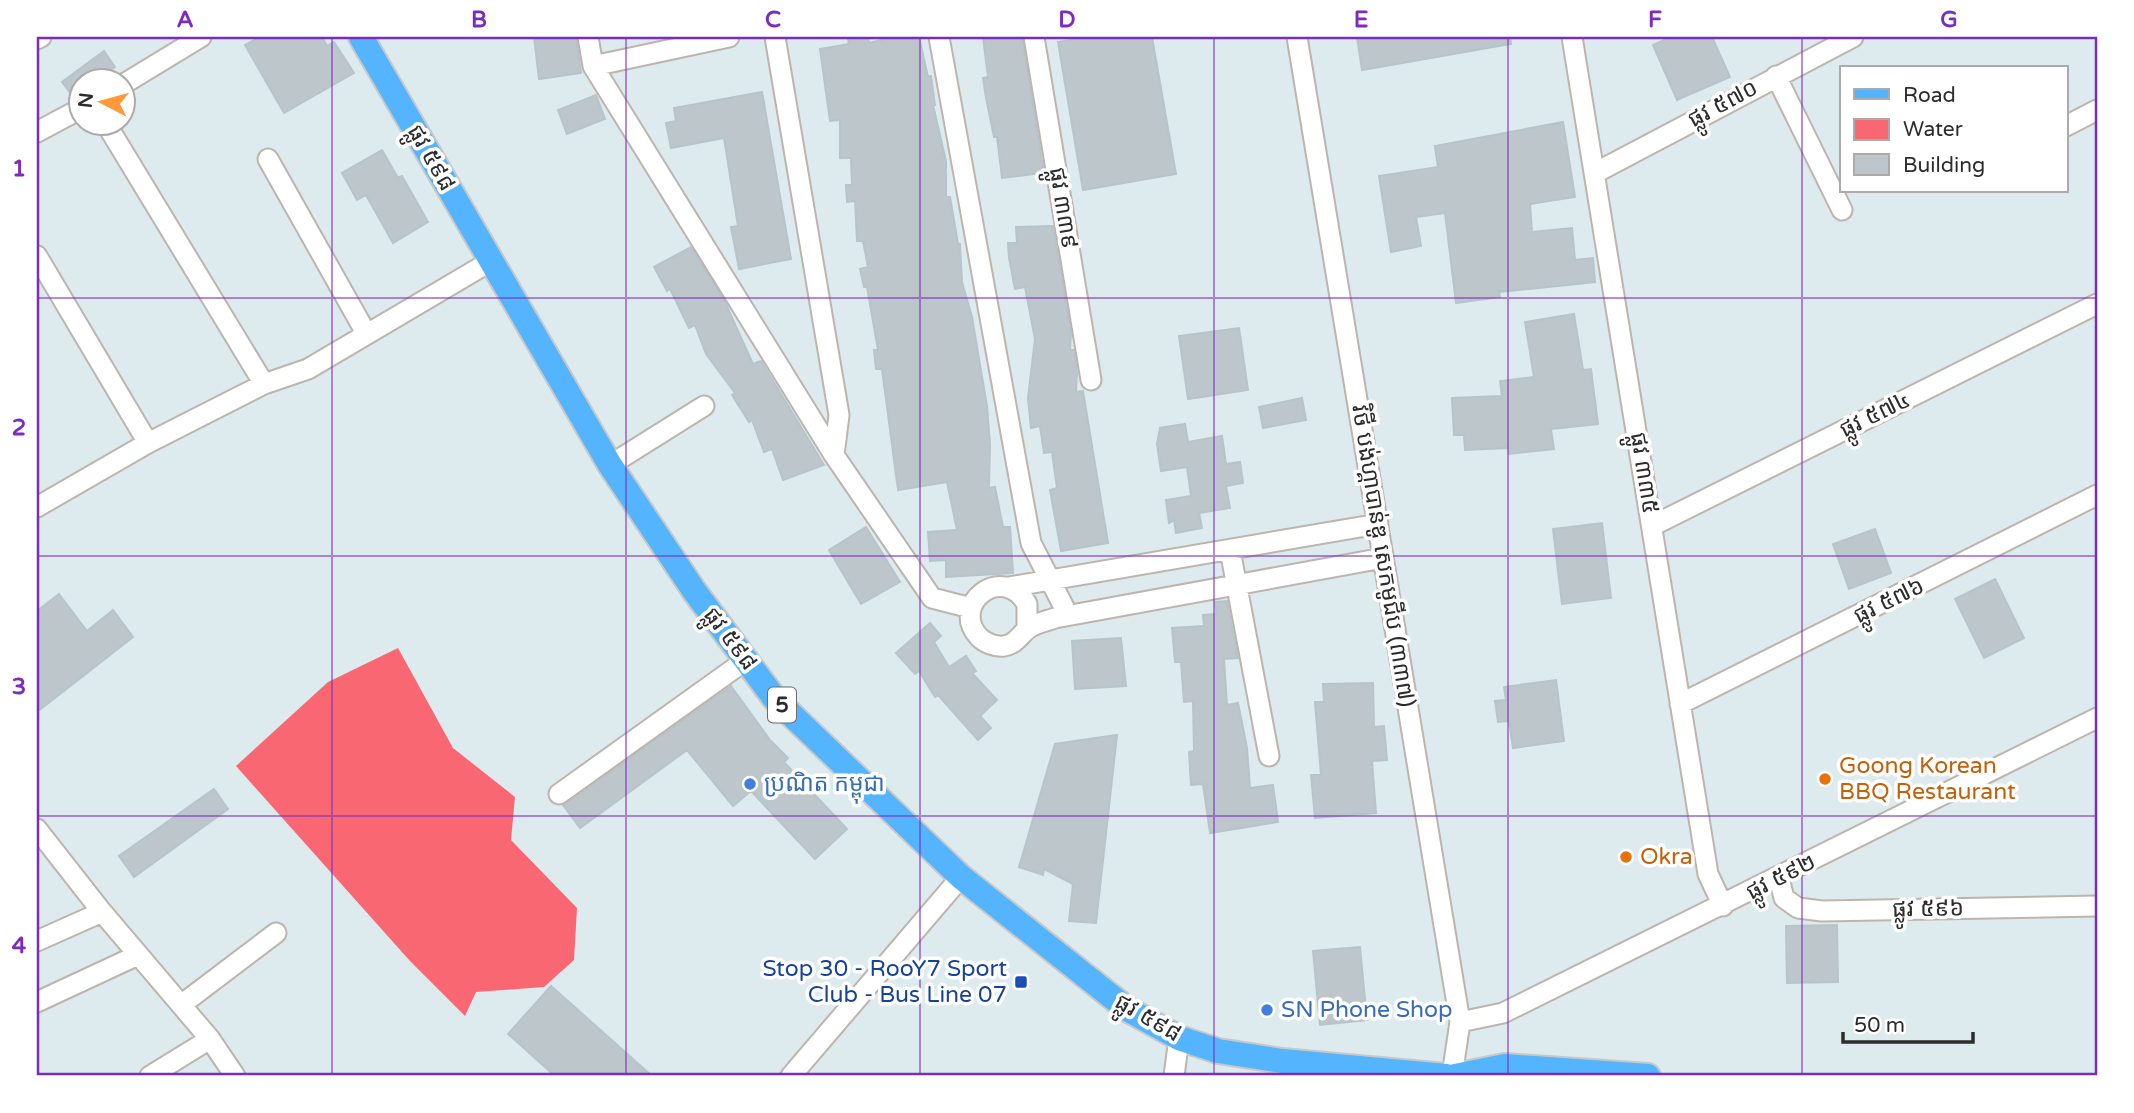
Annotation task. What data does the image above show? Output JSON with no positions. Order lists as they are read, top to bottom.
{
  "streets": {
    "main road": ["ផ្លូវ ៥៩៨", "5"],
    "street": [
      "ផ្លូវ ៥៧០",
      "ផ្លូវ ៣៣៩",
      "ផ្លូវ ៥៧៤",
      "ផ្លូវ ៣៣៥",
      "វិថី បង់ហ្គាបាន់ឌូ សេកមូជីប (៣៣៧)",
      "ផ្លូវ ៥៧៦",
      "ផ្លូវ ៥៩២",
      "ផ្លូវ ៥៩៦"
    ]
  },
  "crossings": [
    ["ផ្លូវ ៥៧០", "ផ្លូវ ៣៣៥"],
    ["ផ្លូវ ៥៧៤", "ផ្លូវ ៣៣៥"],
    ["ផ្លូវ ៣៣៥", "ផ្លូវ ៥៧៦"],
    ["ផ្លូវ ៣៣៥", "ផ្លូវ ៥៩២"],
    ["វិថី បង់ហ្គាបាន់ឌូ សេកមូជីប (៣៣៧)", "ផ្លូវ ៥៩២"],
    ["ផ្លូវ ៥៩២", "ផ្លូវ ៥៩៦"]
  ],
  "places": {
    "other": [
      "Goong Korean BBQ Restaurant",
      "ប្រណិត កម្ពុជា",
      "Okra",
      "SN Phone Shop"
    ],
    "transit": ["Stop 30 - RooY7 Sport Club - Bus Line 07"]
  },
  "legend": ["Road", "Water", "Building"],
  "scale_bar": "50 m",
  "north": "left",
  "grid": {
    "columns": [
      "A",
      "B",
      "C",
      "D",
      "E",
      "F",
      "G"
    ],
    "rows": [
      "1",
      "2",
      "3",
      "4"
    ]
  }
}
